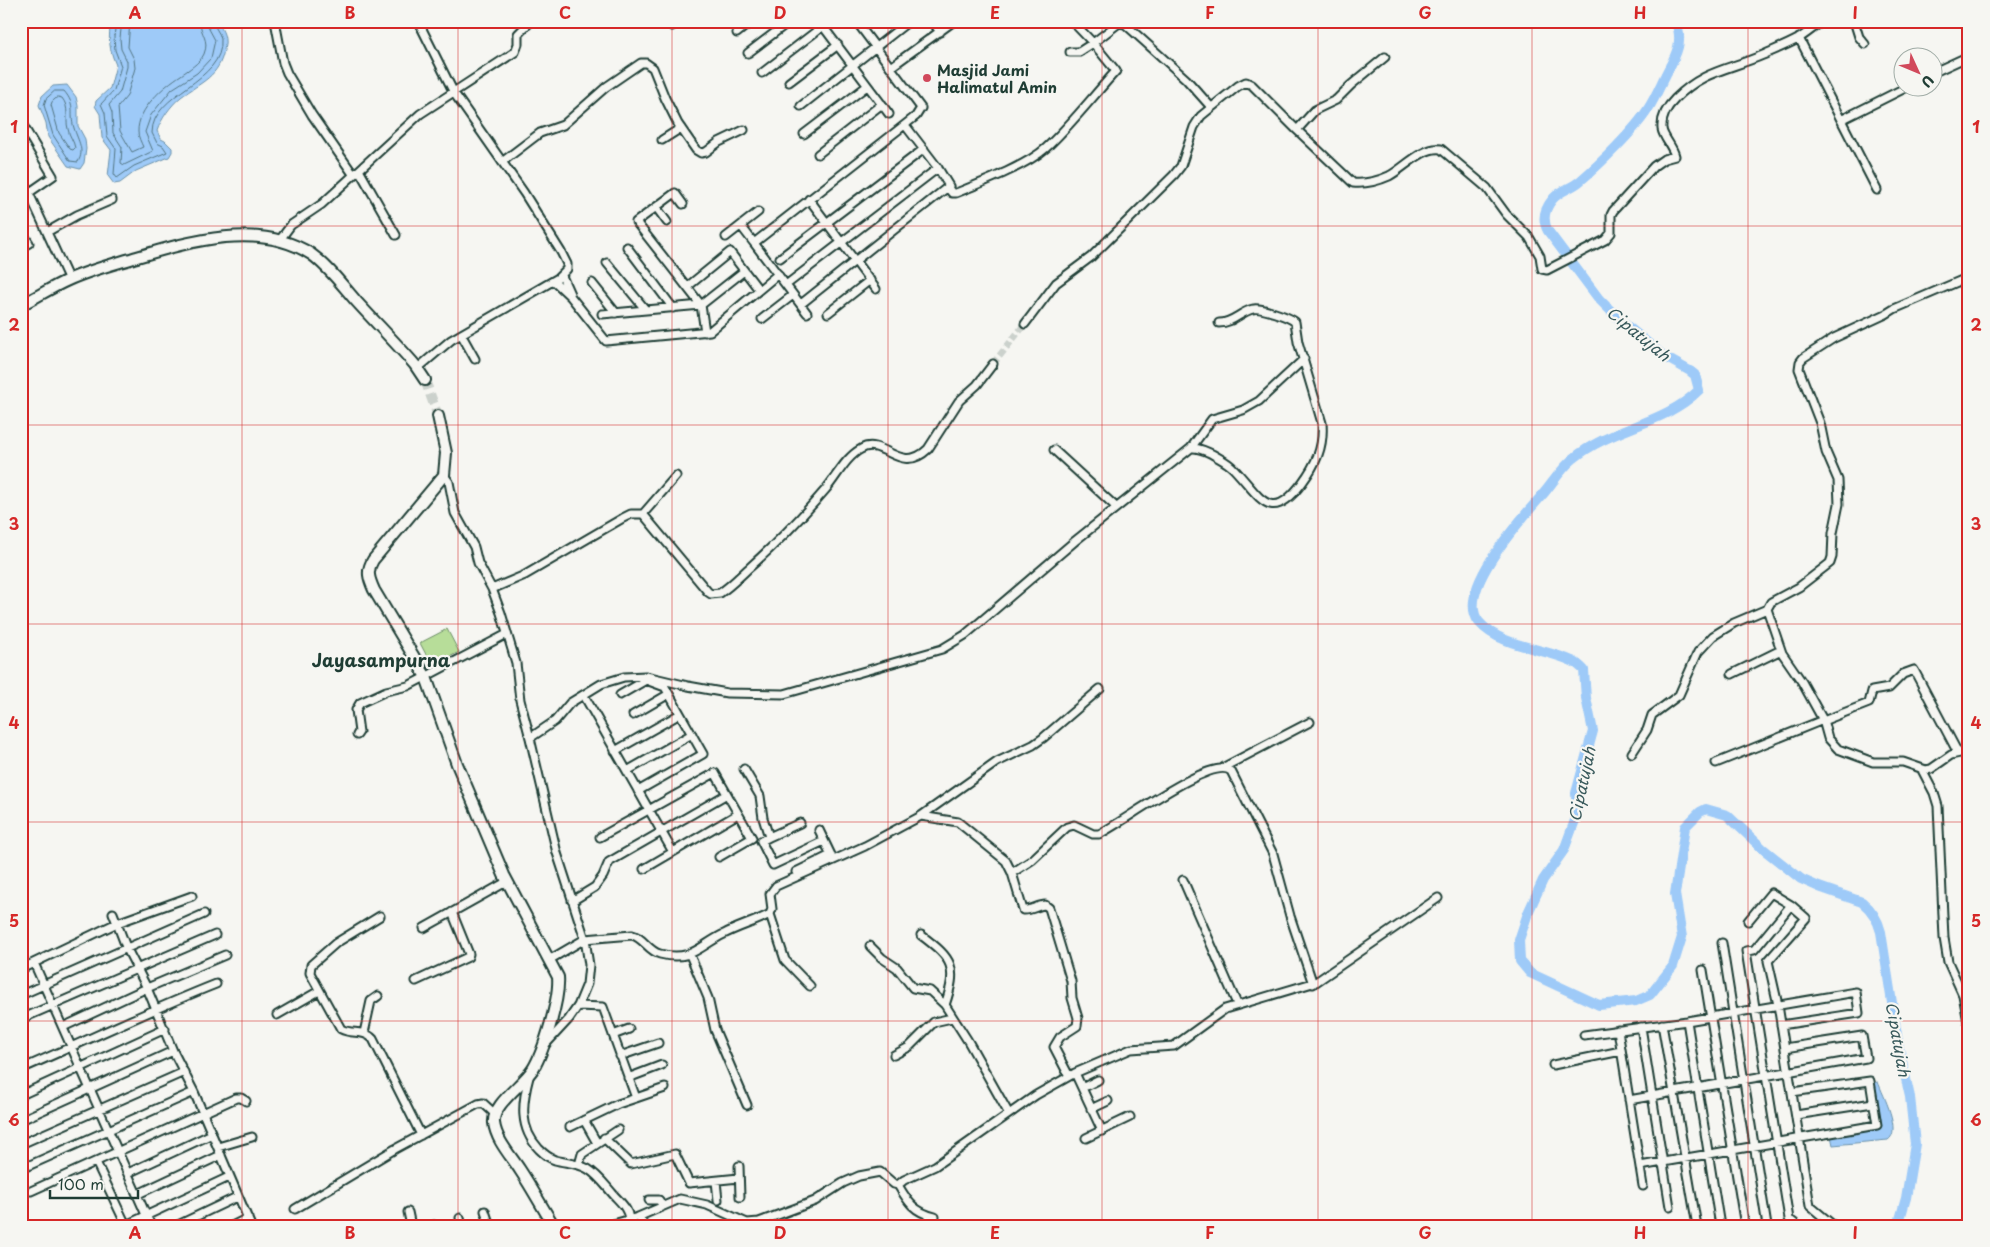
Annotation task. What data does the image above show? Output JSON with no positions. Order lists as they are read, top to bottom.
{
  "districts": ["Jayasampurna"],
  "water": ["Cipatujah"],
  "places": ["Masjid Jami Halimatul Amin"],
  "scale_bar": "100 m",
  "north": "bottom right",
  "grid": {
    "columns": [
      "A",
      "B",
      "C",
      "D",
      "E",
      "F",
      "G",
      "H",
      "I"
    ],
    "rows": [
      "1",
      "2",
      "3",
      "4",
      "5",
      "6"
    ]
  }
}
